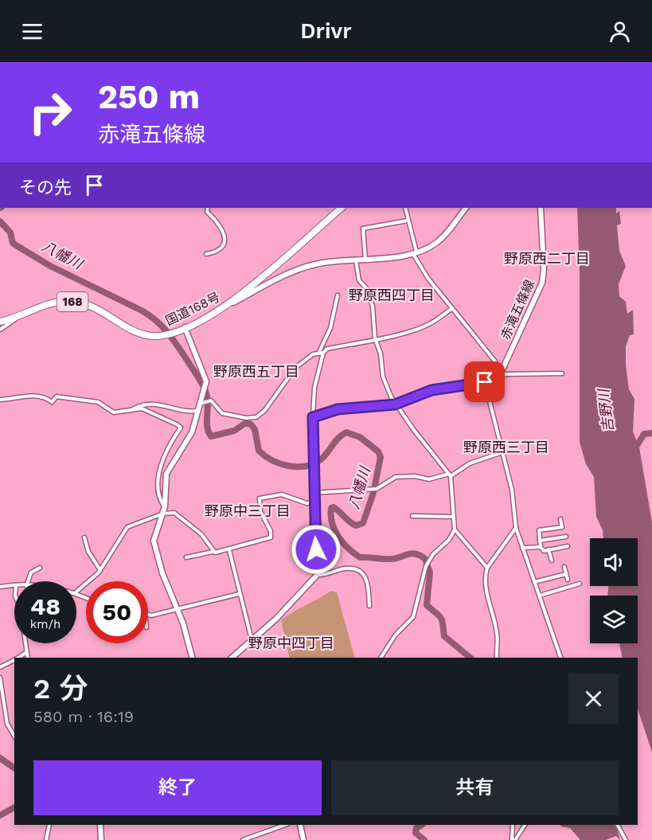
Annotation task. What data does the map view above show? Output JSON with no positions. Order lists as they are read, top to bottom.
{
  "streets": {
    "highway": ["168", "国道168号"],
    "main road": ["赤滝五條線"]
  },
  "districts": [
    "野原西二丁目",
    "野原西四丁目",
    "野原西五丁目",
    "野原西三丁目",
    "野原中三丁目",
    "野原中四丁目"
  ],
  "water": ["八幡川", "吉野川"],
  "page": {
    "header": "Drivr",
    "turn": ["250 m", "赤滝五條線"],
    "then": "その先",
    "speed": "48 km/h",
    "limit": "50",
    "heading": ["2 分", "580 m · 16:19"],
    "buttons": ["終了", "共有"]
  }
}
